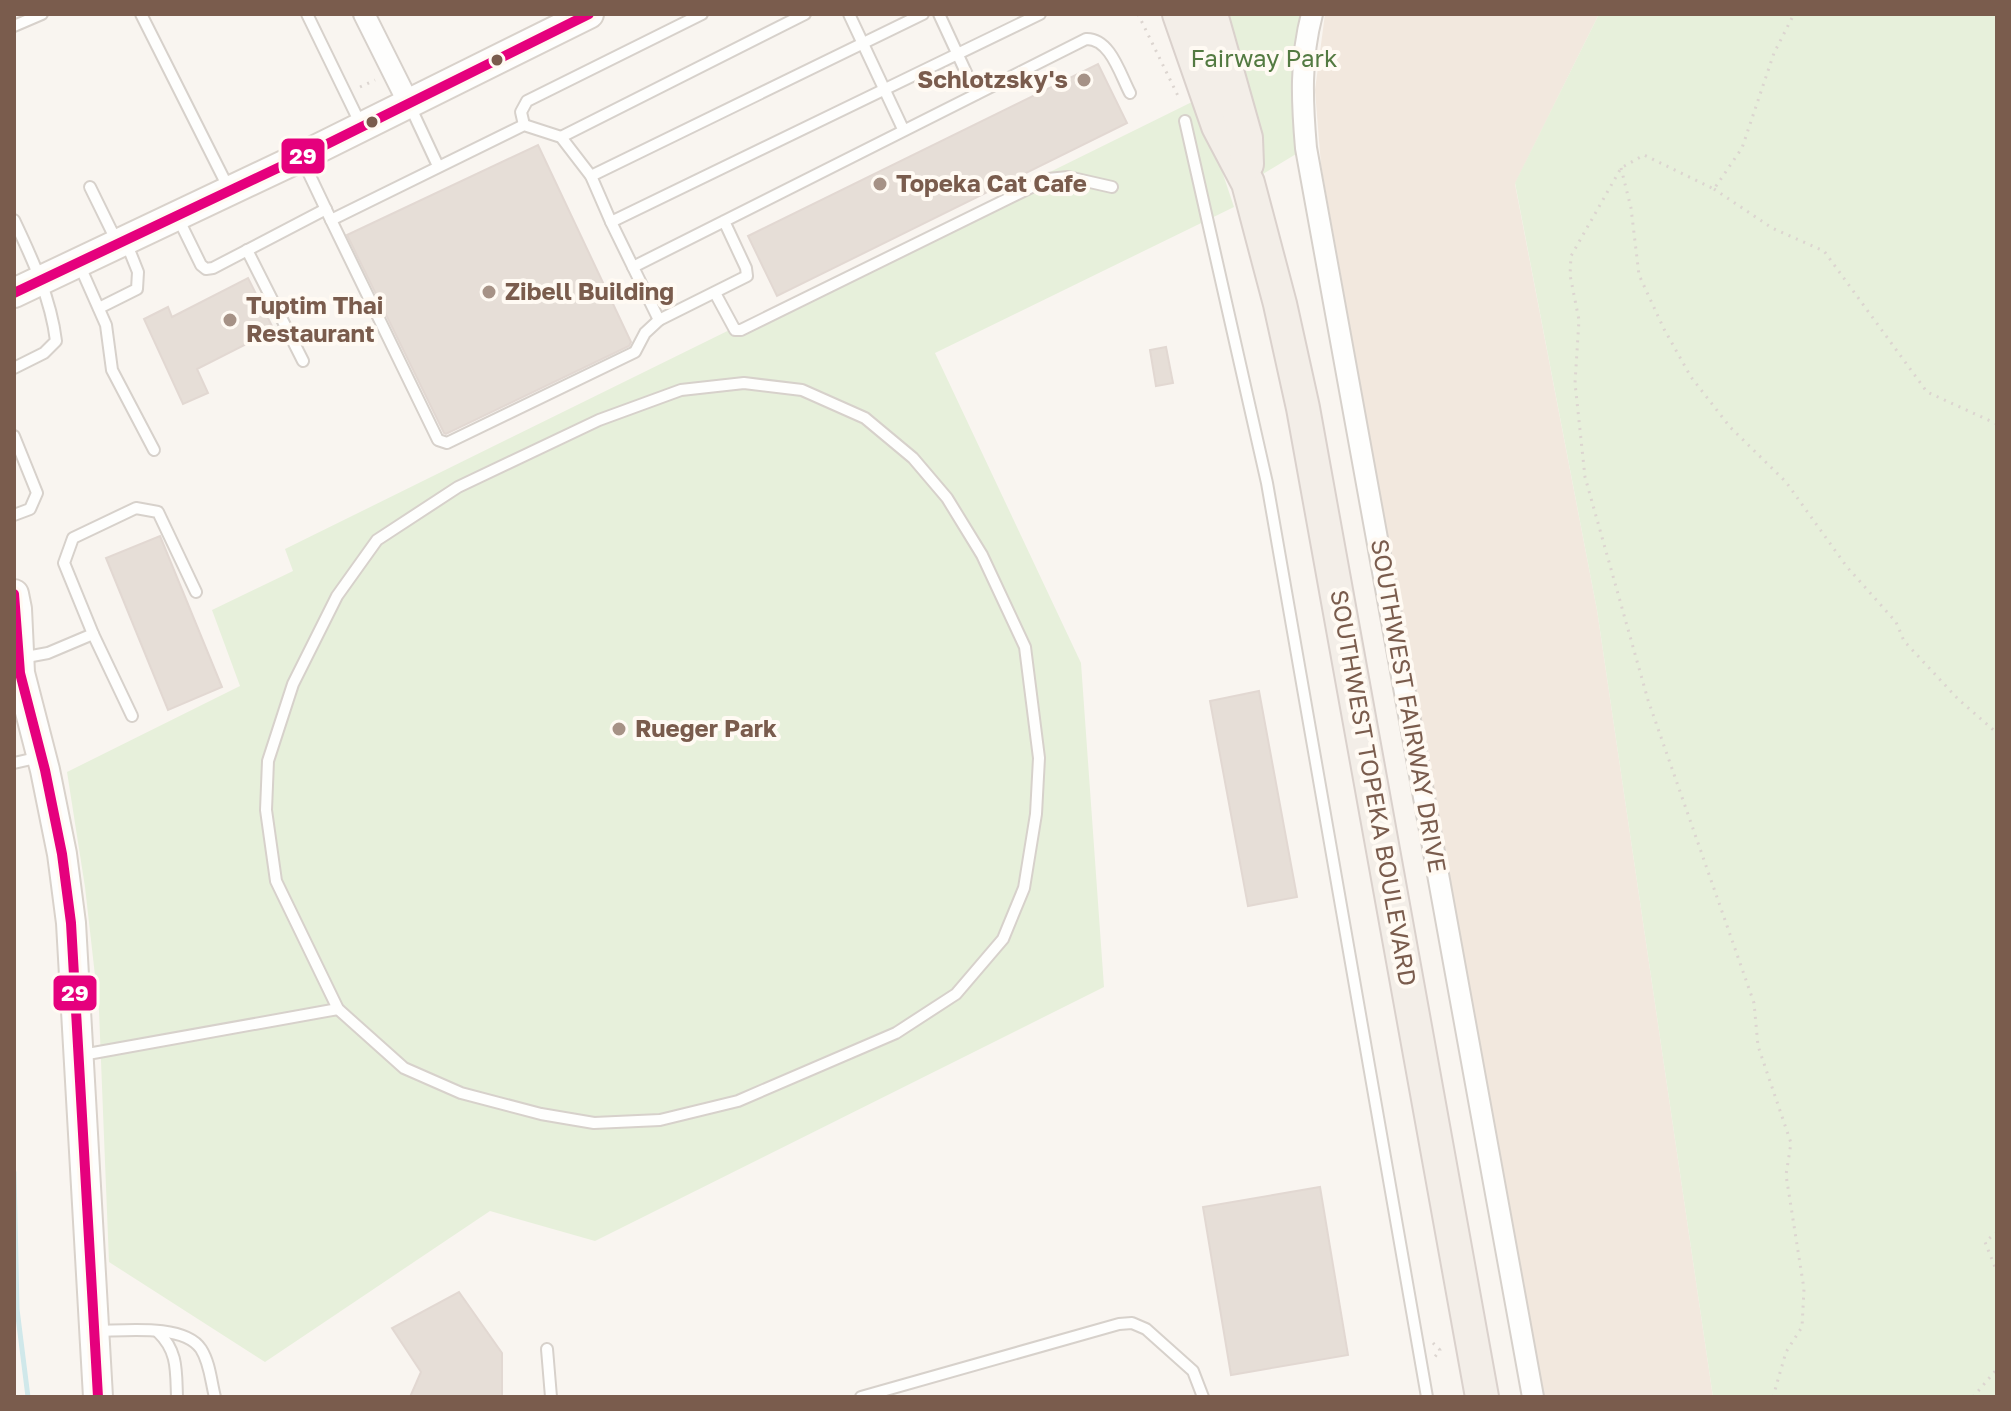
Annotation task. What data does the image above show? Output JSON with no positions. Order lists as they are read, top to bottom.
{
  "streets": {
    "main road": ["SOUTHWEST TOPEKA BOULEVARD"],
    "street": ["SOUTHWEST FAIRWAY DRIVE"]
  },
  "parks": ["Fairway Park"],
  "places": [
    "Schlotzsky's",
    "Topeka Cat Cafe",
    "Zibell Building",
    "Tuptim Thai Restaurant",
    "Rueger Park"
  ],
  "lines": ["transit line 29"]
}
